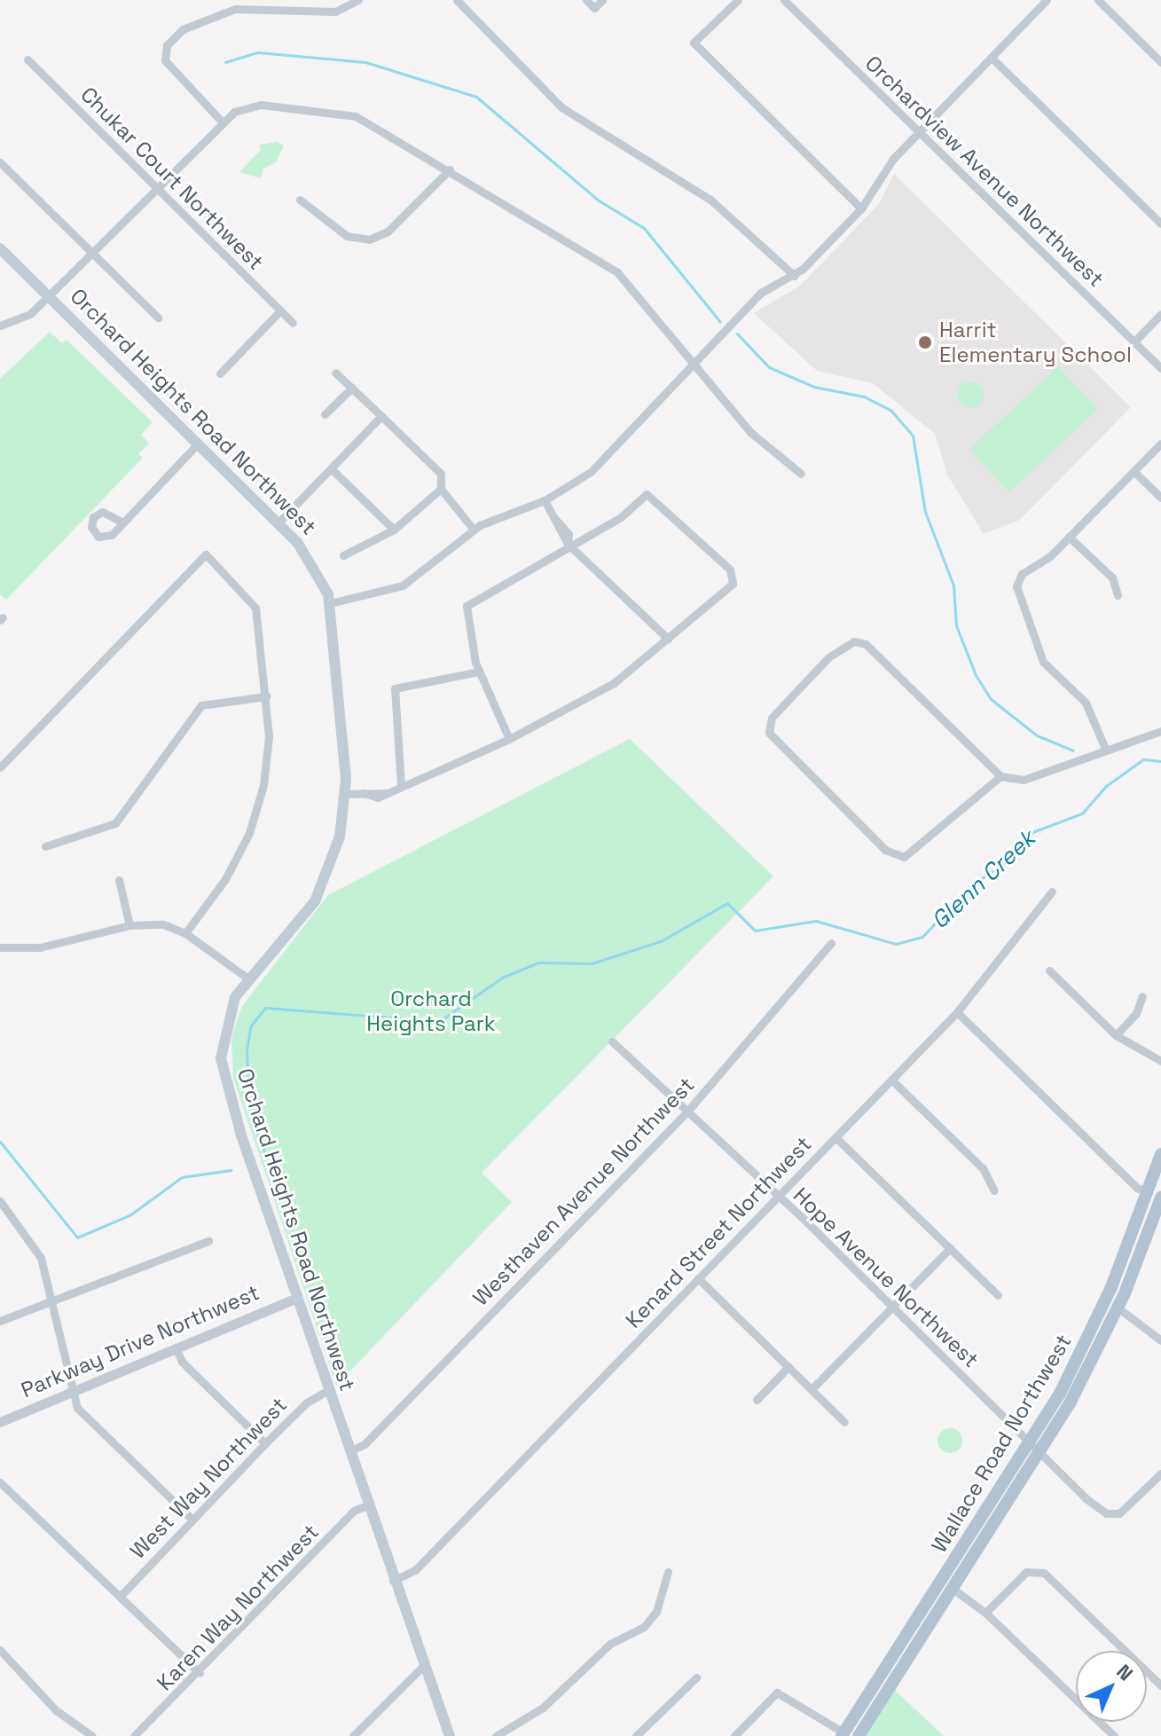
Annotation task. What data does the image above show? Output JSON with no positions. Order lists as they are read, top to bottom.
{
  "streets": {
    "main road": ["Orchard Heights Road Northwest", "Wallace Road Northwest"],
    "street": [
      "Orchardview Avenue Northwest",
      "Chukar Court Northwest",
      "Westhaven Avenue Northwest",
      "Kenard Street Northwest",
      "Hope Avenue Northwest",
      "Parkway Drive Northwest",
      "West Way Northwest",
      "Karen Way Northwest"
    ]
  },
  "crossings": [
    ["Orchard Heights Road Northwest", "Westhaven Avenue Northwest"],
    ["Orchard Heights Road Northwest", "Kenard Street Northwest"],
    ["Orchard Heights Road Northwest", "Parkway Drive Northwest"],
    ["Orchard Heights Road Northwest", "West Way Northwest"],
    ["Orchard Heights Road Northwest", "Karen Way Northwest"],
    ["Westhaven Avenue Northwest", "Hope Avenue Northwest"],
    ["Kenard Street Northwest", "Hope Avenue Northwest"],
    ["Hope Avenue Northwest", "Wallace Road Northwest"]
  ],
  "water": ["Glenn Creek"],
  "parks": ["Orchard Heights Park"],
  "places": ["Harrit Elementary School"],
  "north": "top right"
}
